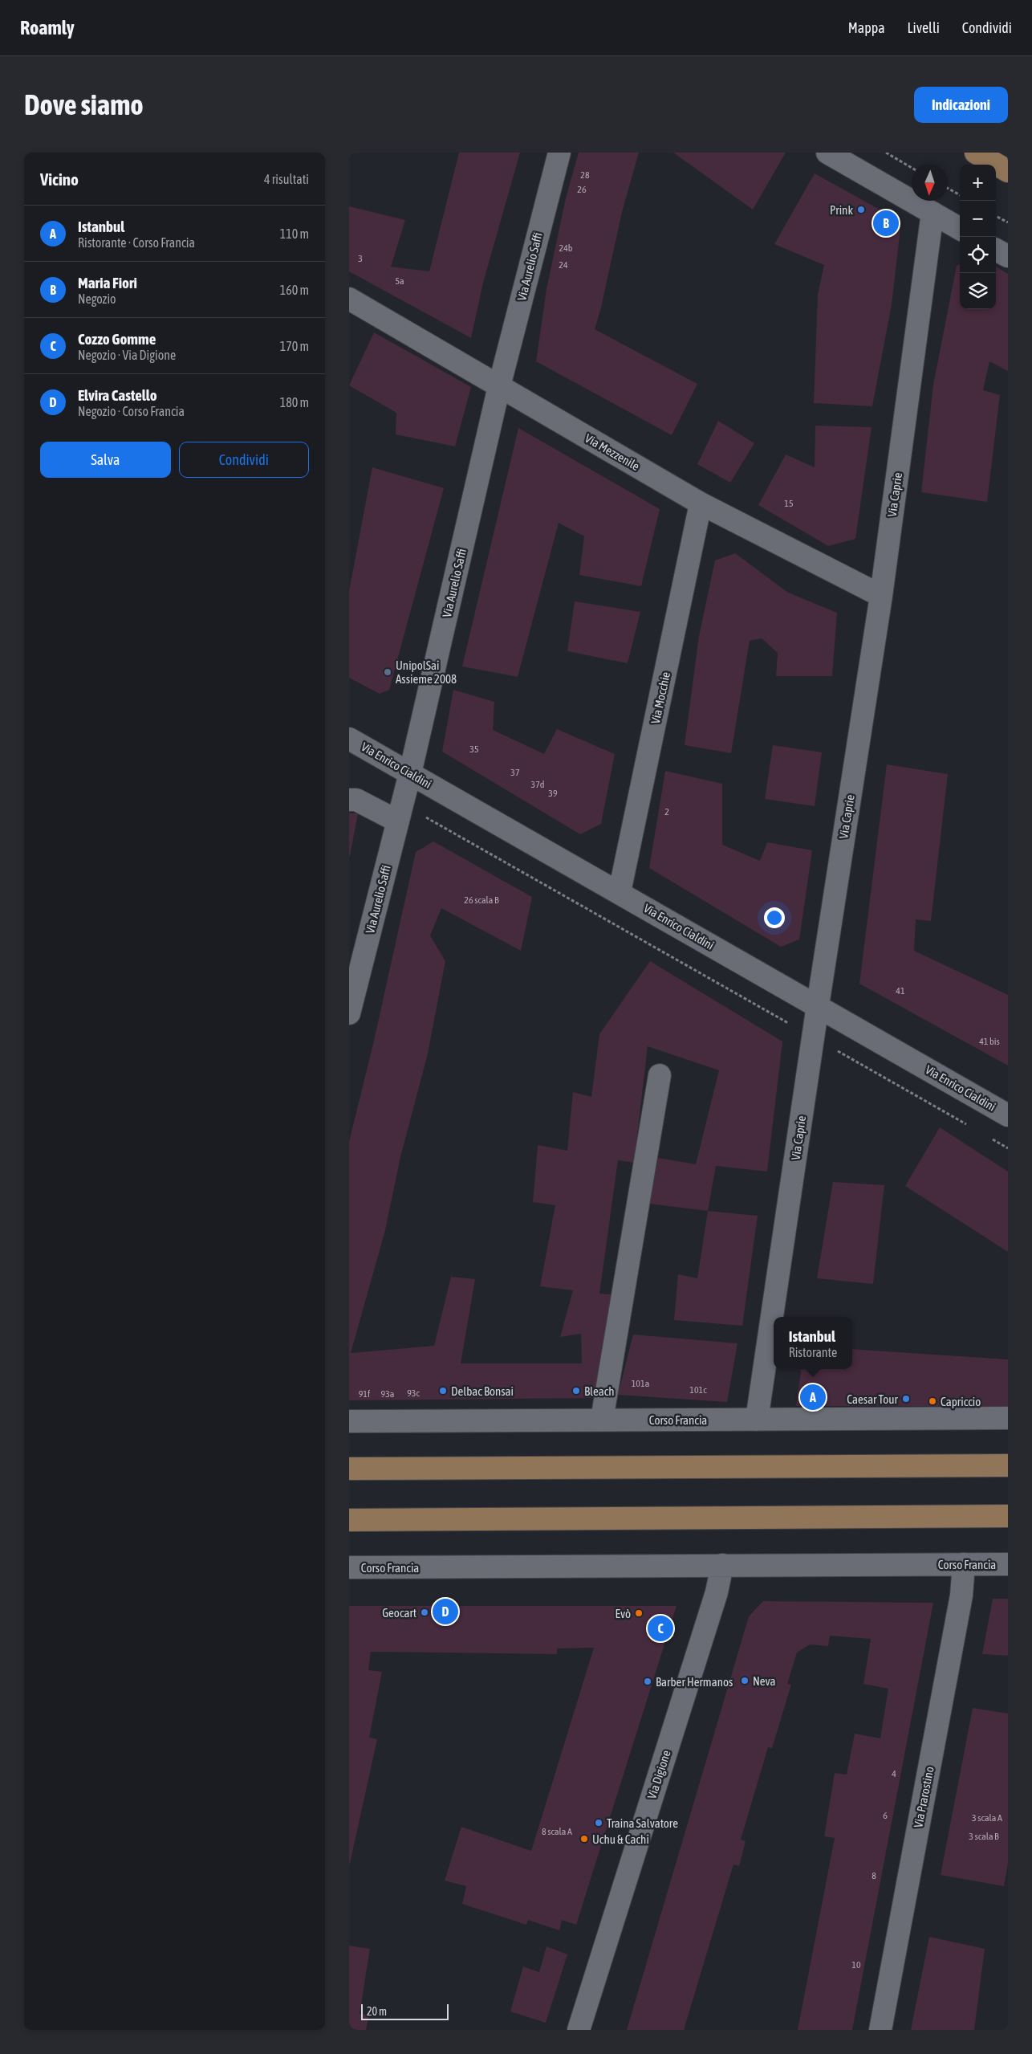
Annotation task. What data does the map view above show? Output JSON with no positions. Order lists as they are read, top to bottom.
{
  "streets": {
    "street": [
      "Via Aurelio Saffi",
      "Via Mezzenile",
      "Via Caprie",
      "Via Mocchie",
      "Via Enrico Cialdini",
      "Corso Francia",
      "Via Digione",
      "Via Prarostino"
    ]
  },
  "crossings": [
    ["Via Aurelio Saffi", "Via Mezzenile"],
    ["Via Aurelio Saffi", "Via Enrico Cialdini"],
    ["Via Mezzenile", "Via Caprie"],
    ["Via Mezzenile", "Via Mocchie"],
    ["Via Caprie", "Via Enrico Cialdini"],
    ["Via Caprie", "Corso Francia"],
    ["Via Mocchie", "Via Enrico Cialdini"],
    ["Corso Francia", "Via Digione"],
    ["Corso Francia", "Via Prarostino"]
  ],
  "places": [
    "Prink",
    "UnipolSai Assieme 2008",
    "Delbac Bonsai",
    "Bleach",
    "Caesar Tour",
    "Capriccio",
    "Geocart",
    "Evò",
    "Neva",
    "Barber Hermanos",
    "Traina Salvatore",
    "Uchu & Cachi"
  ],
  "house_numbers": [
    "28",
    "26",
    "24b",
    "3",
    "24",
    "5a",
    "15",
    "35",
    "37",
    "37d",
    "39",
    "2",
    "26 scala B",
    "41",
    "41 bis",
    "101a",
    "101c",
    "93c",
    "91f",
    "93a",
    "4",
    "6",
    "3 scala A",
    "8 scala A",
    "3 scala B",
    "8",
    "10"
  ],
  "scale_bar": "20 m",
  "north": "bottom",
  "page": {
    "header": "Roamly",
    "nav": ["Mappa", "Livelli", "Condividi"],
    "buttons": [
      "Indicazioni",
      ["Salva", "Condividi"]
    ],
    "title": "Dove siamo",
    "heading": ["Vicino", "4 risultati"],
    "map_buttons": ["+", "−"],
    "list": [
      {
        "mark": "A",
        "name": "Istanbul",
        "note": "Ristorante · Corso Francia",
        "value": "110 m"
      },
      {
        "mark": "B",
        "name": "Maria Fiori",
        "note": "Negozio",
        "value": "160 m"
      },
      {
        "mark": "C",
        "name": "Cozzo Gomme",
        "note": "Negozio · Via Digione",
        "value": "170 m"
      },
      {
        "mark": "D",
        "name": "Elvira Castello",
        "note": "Negozio · Corso Francia",
        "value": "180 m"
      }
    ],
    "pins": [
      "B",
      "A",
      "D",
      "C"
    ],
    "popup": ["Istanbul", "Ristorante"],
    "scale": "20 m"
  }
}
